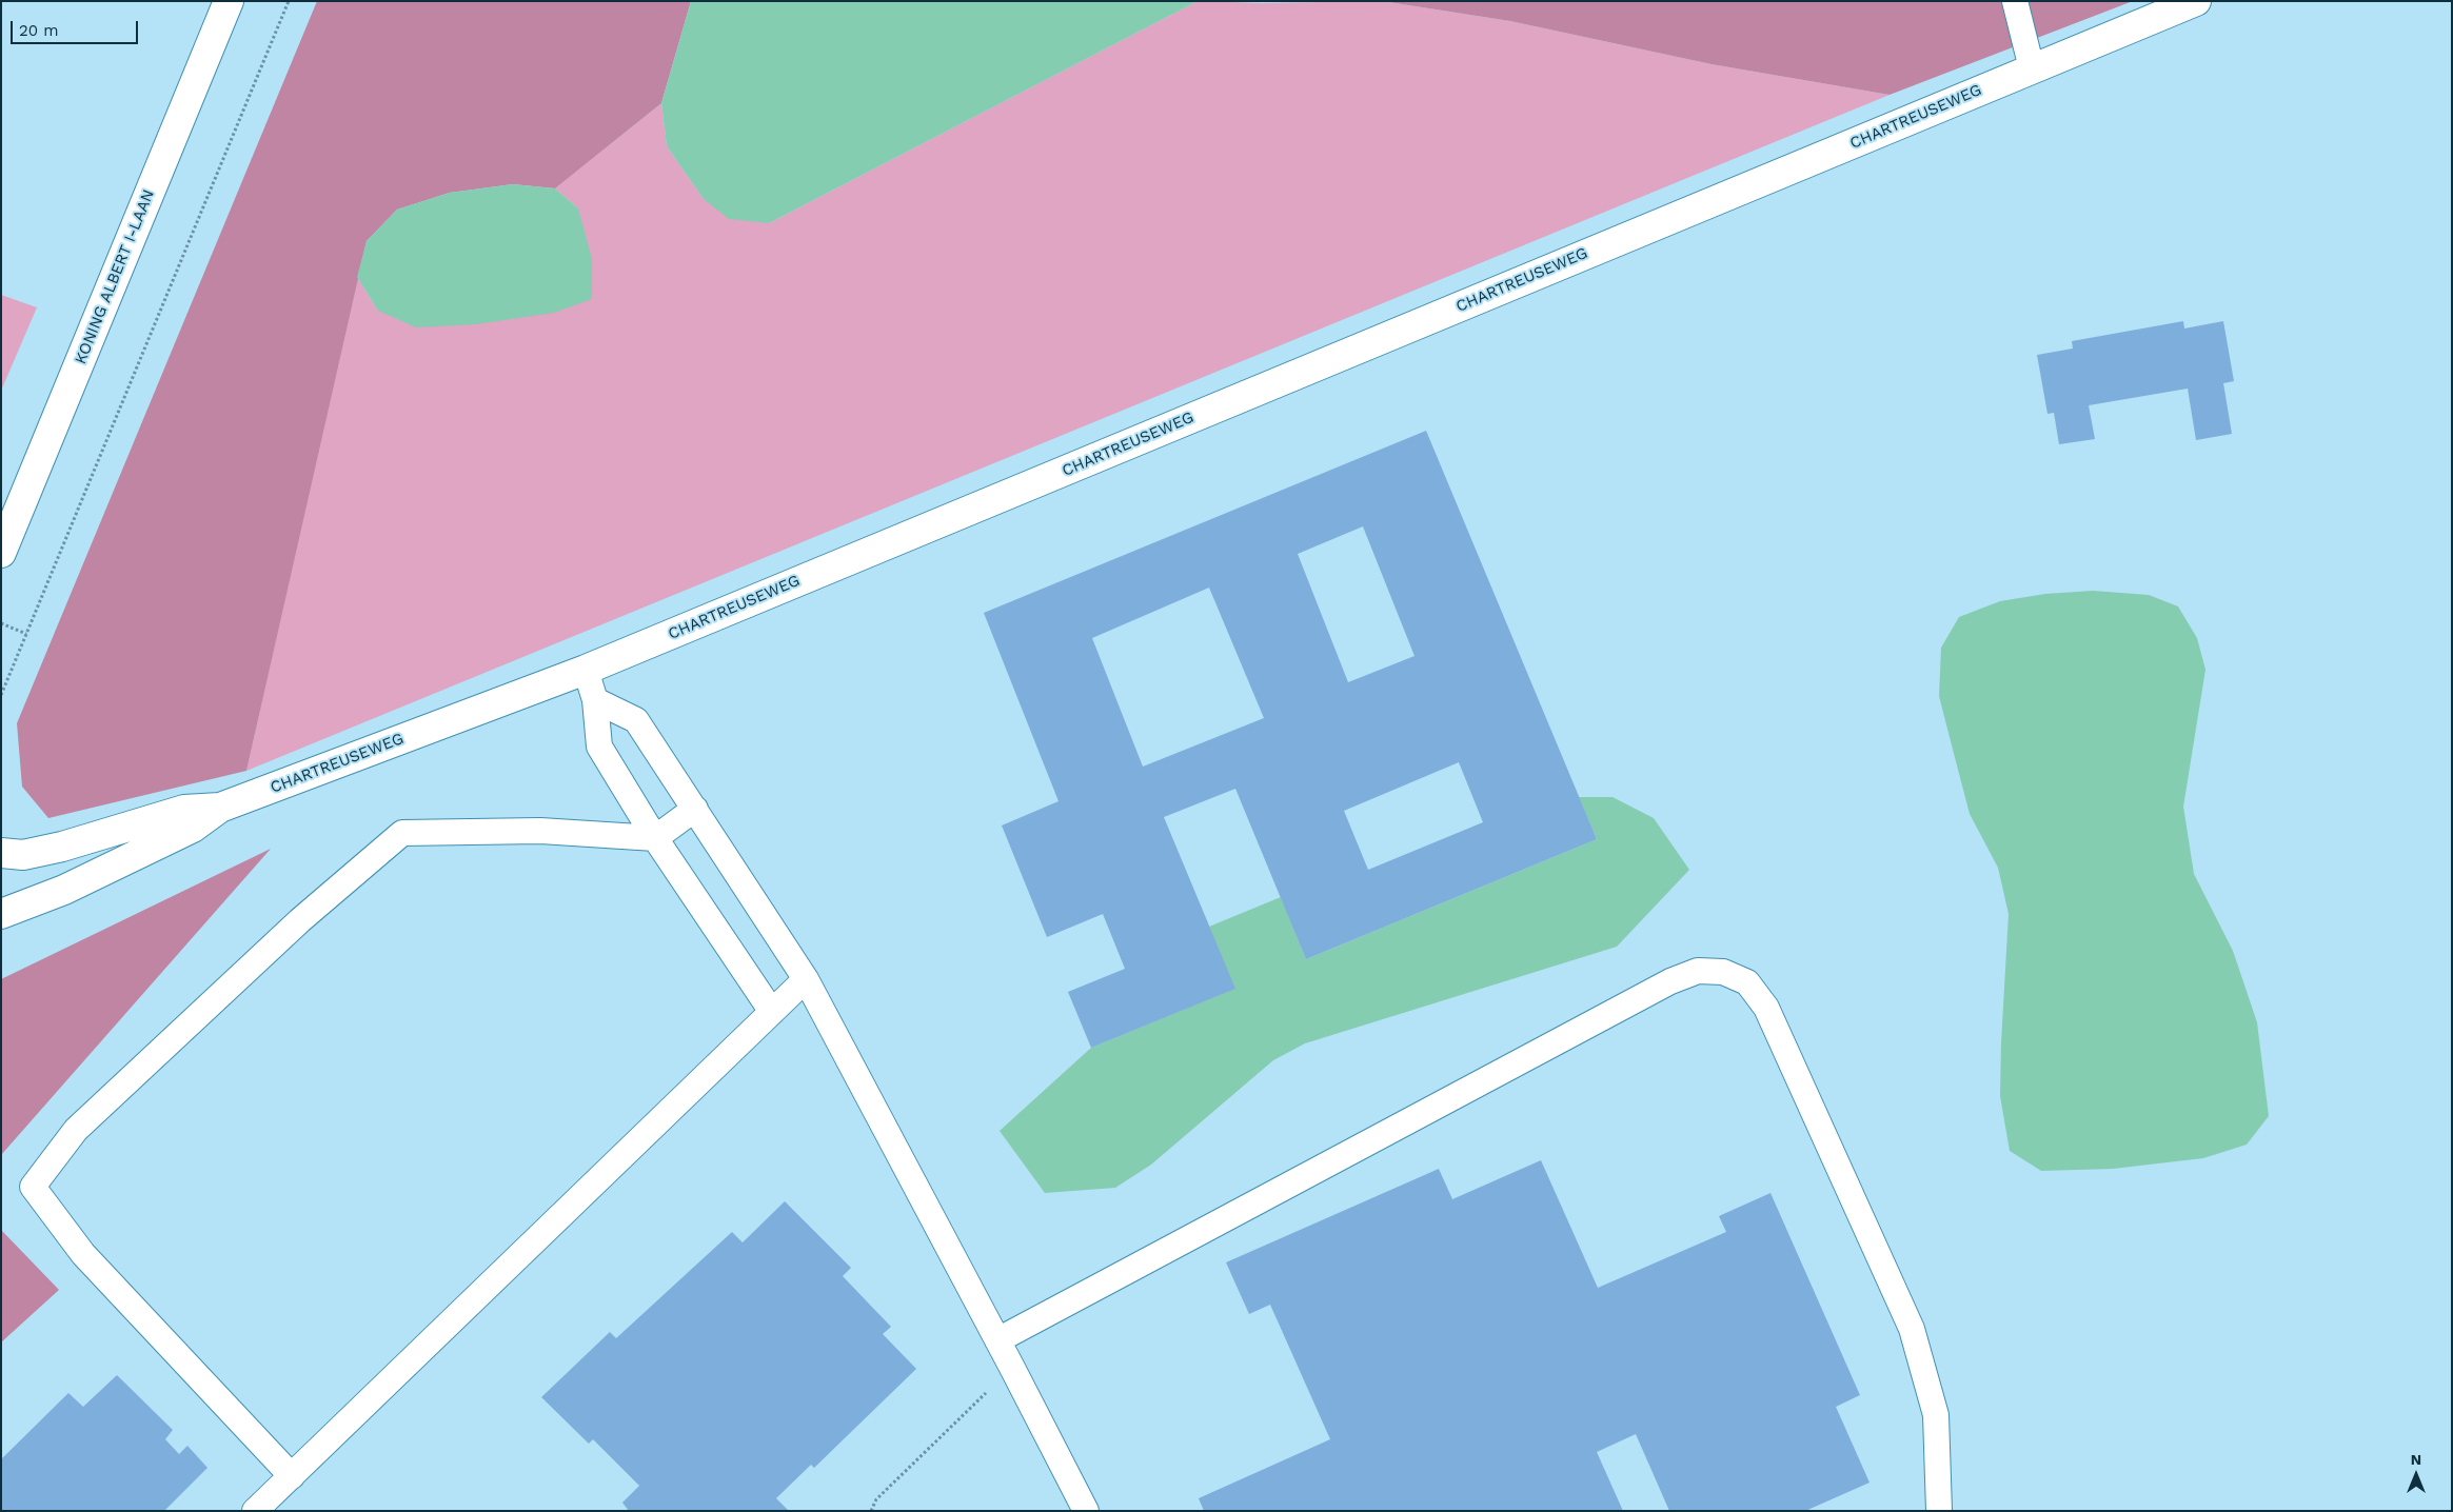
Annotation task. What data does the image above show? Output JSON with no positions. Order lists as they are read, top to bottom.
{
  "streets": {
    "street": ["CHARTREUSEWEG", "KONING ALBERT I-LAAN"]
  },
  "scale_bar": "20 m",
  "north": "top"
}
